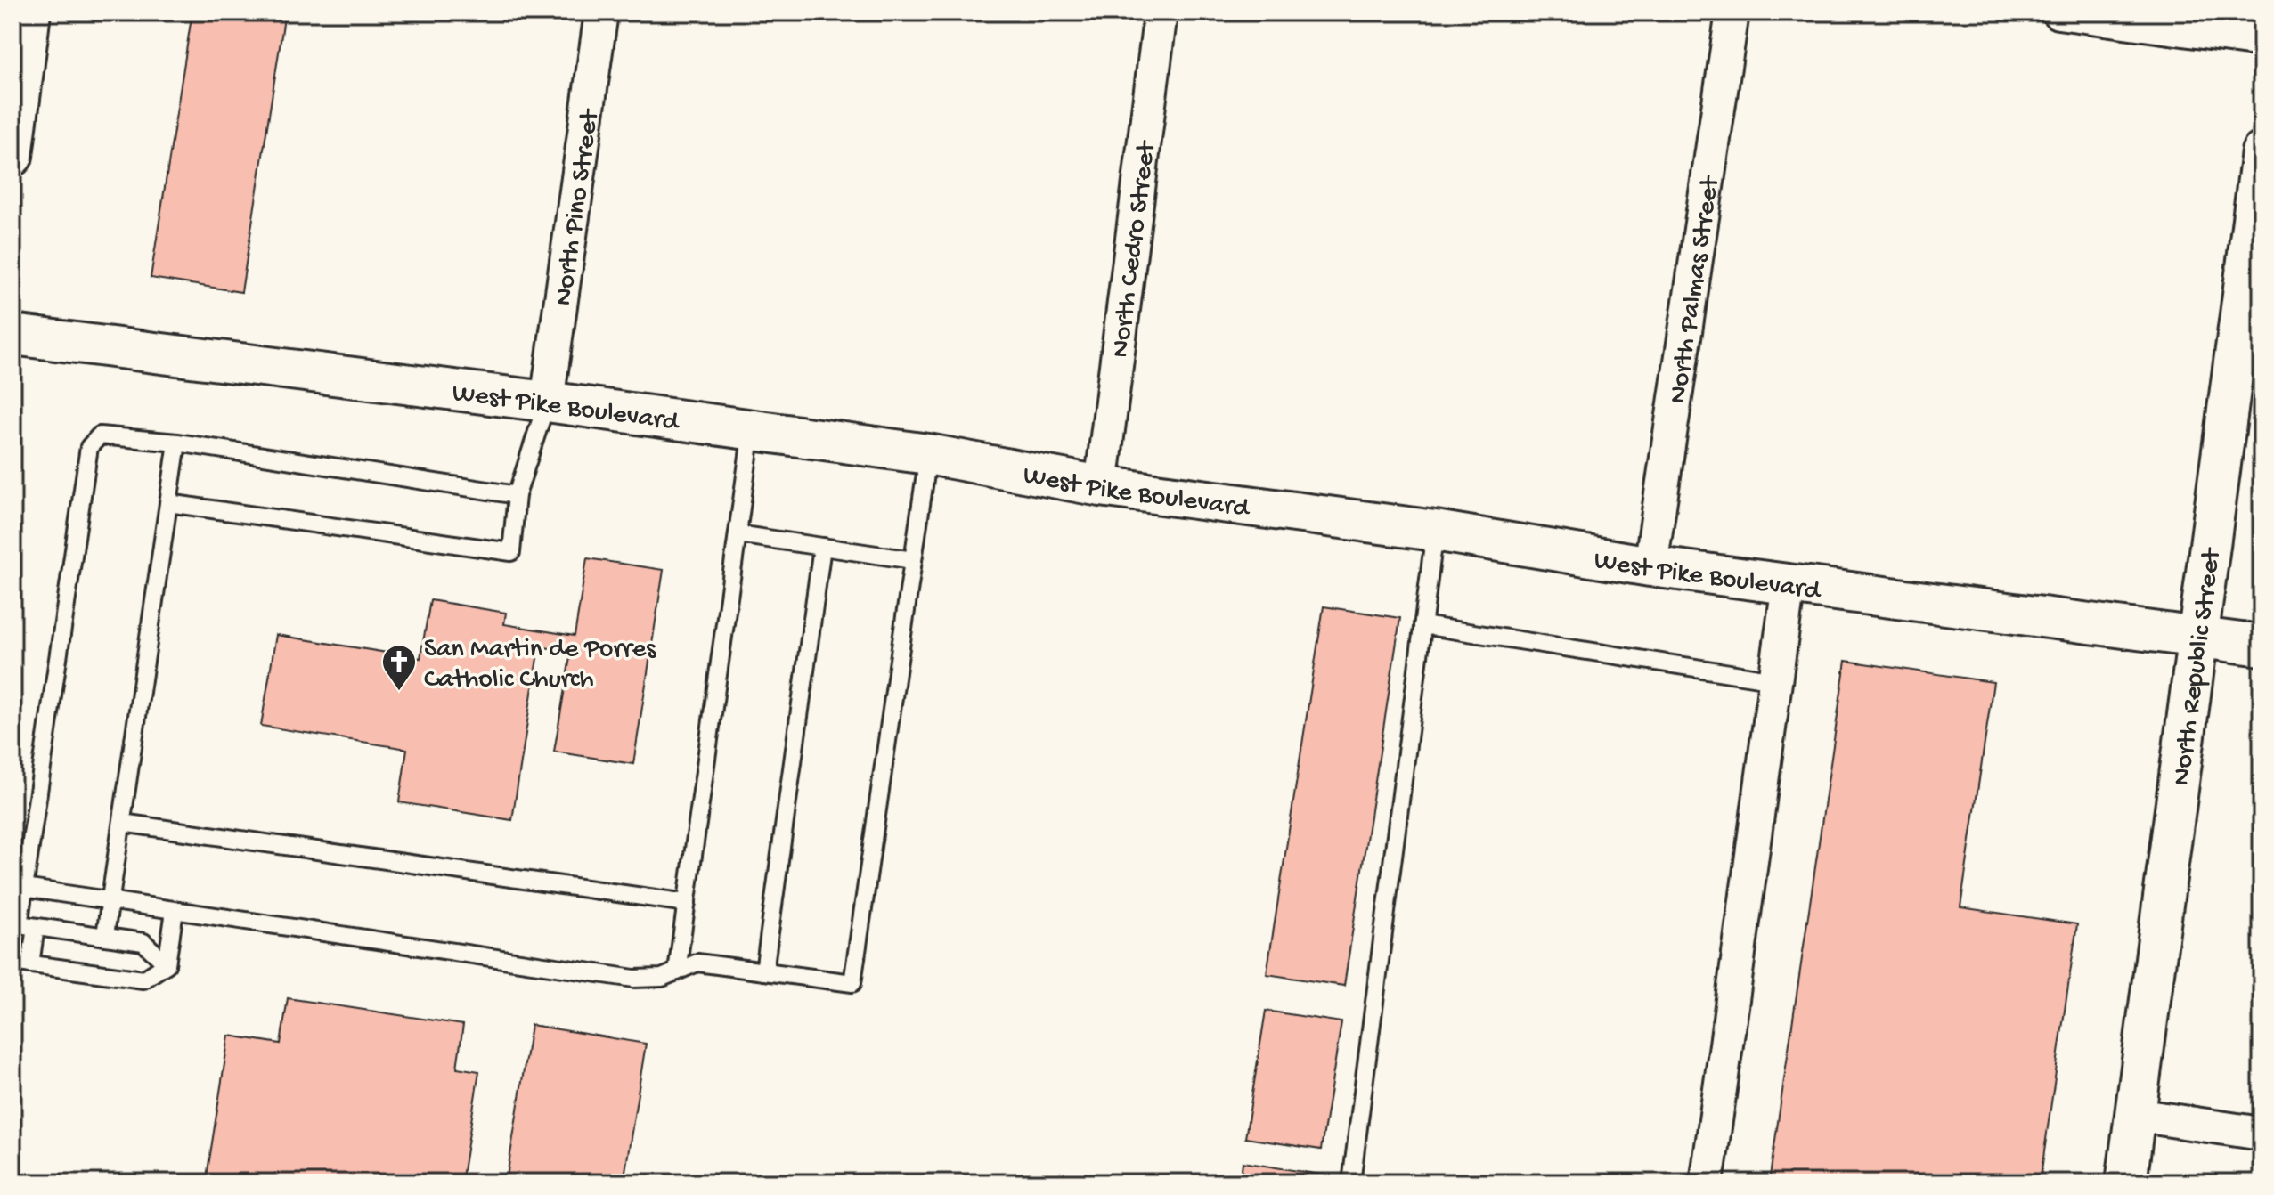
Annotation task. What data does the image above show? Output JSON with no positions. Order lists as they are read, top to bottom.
{
  "streets": {
    "street": [
      "North Pino Street",
      "North Cedro Street",
      "North Palmas Street",
      "West Pike Boulevard",
      "North Republic Street"
    ]
  },
  "crossings": [
    ["North Pino Street", "West Pike Boulevard"],
    ["North Cedro Street", "West Pike Boulevard"],
    ["North Palmas Street", "West Pike Boulevard"],
    ["West Pike Boulevard", "North Republic Street"]
  ],
  "places": {
    "church": ["San Martin de Porres Catholic Church"]
  }
}
